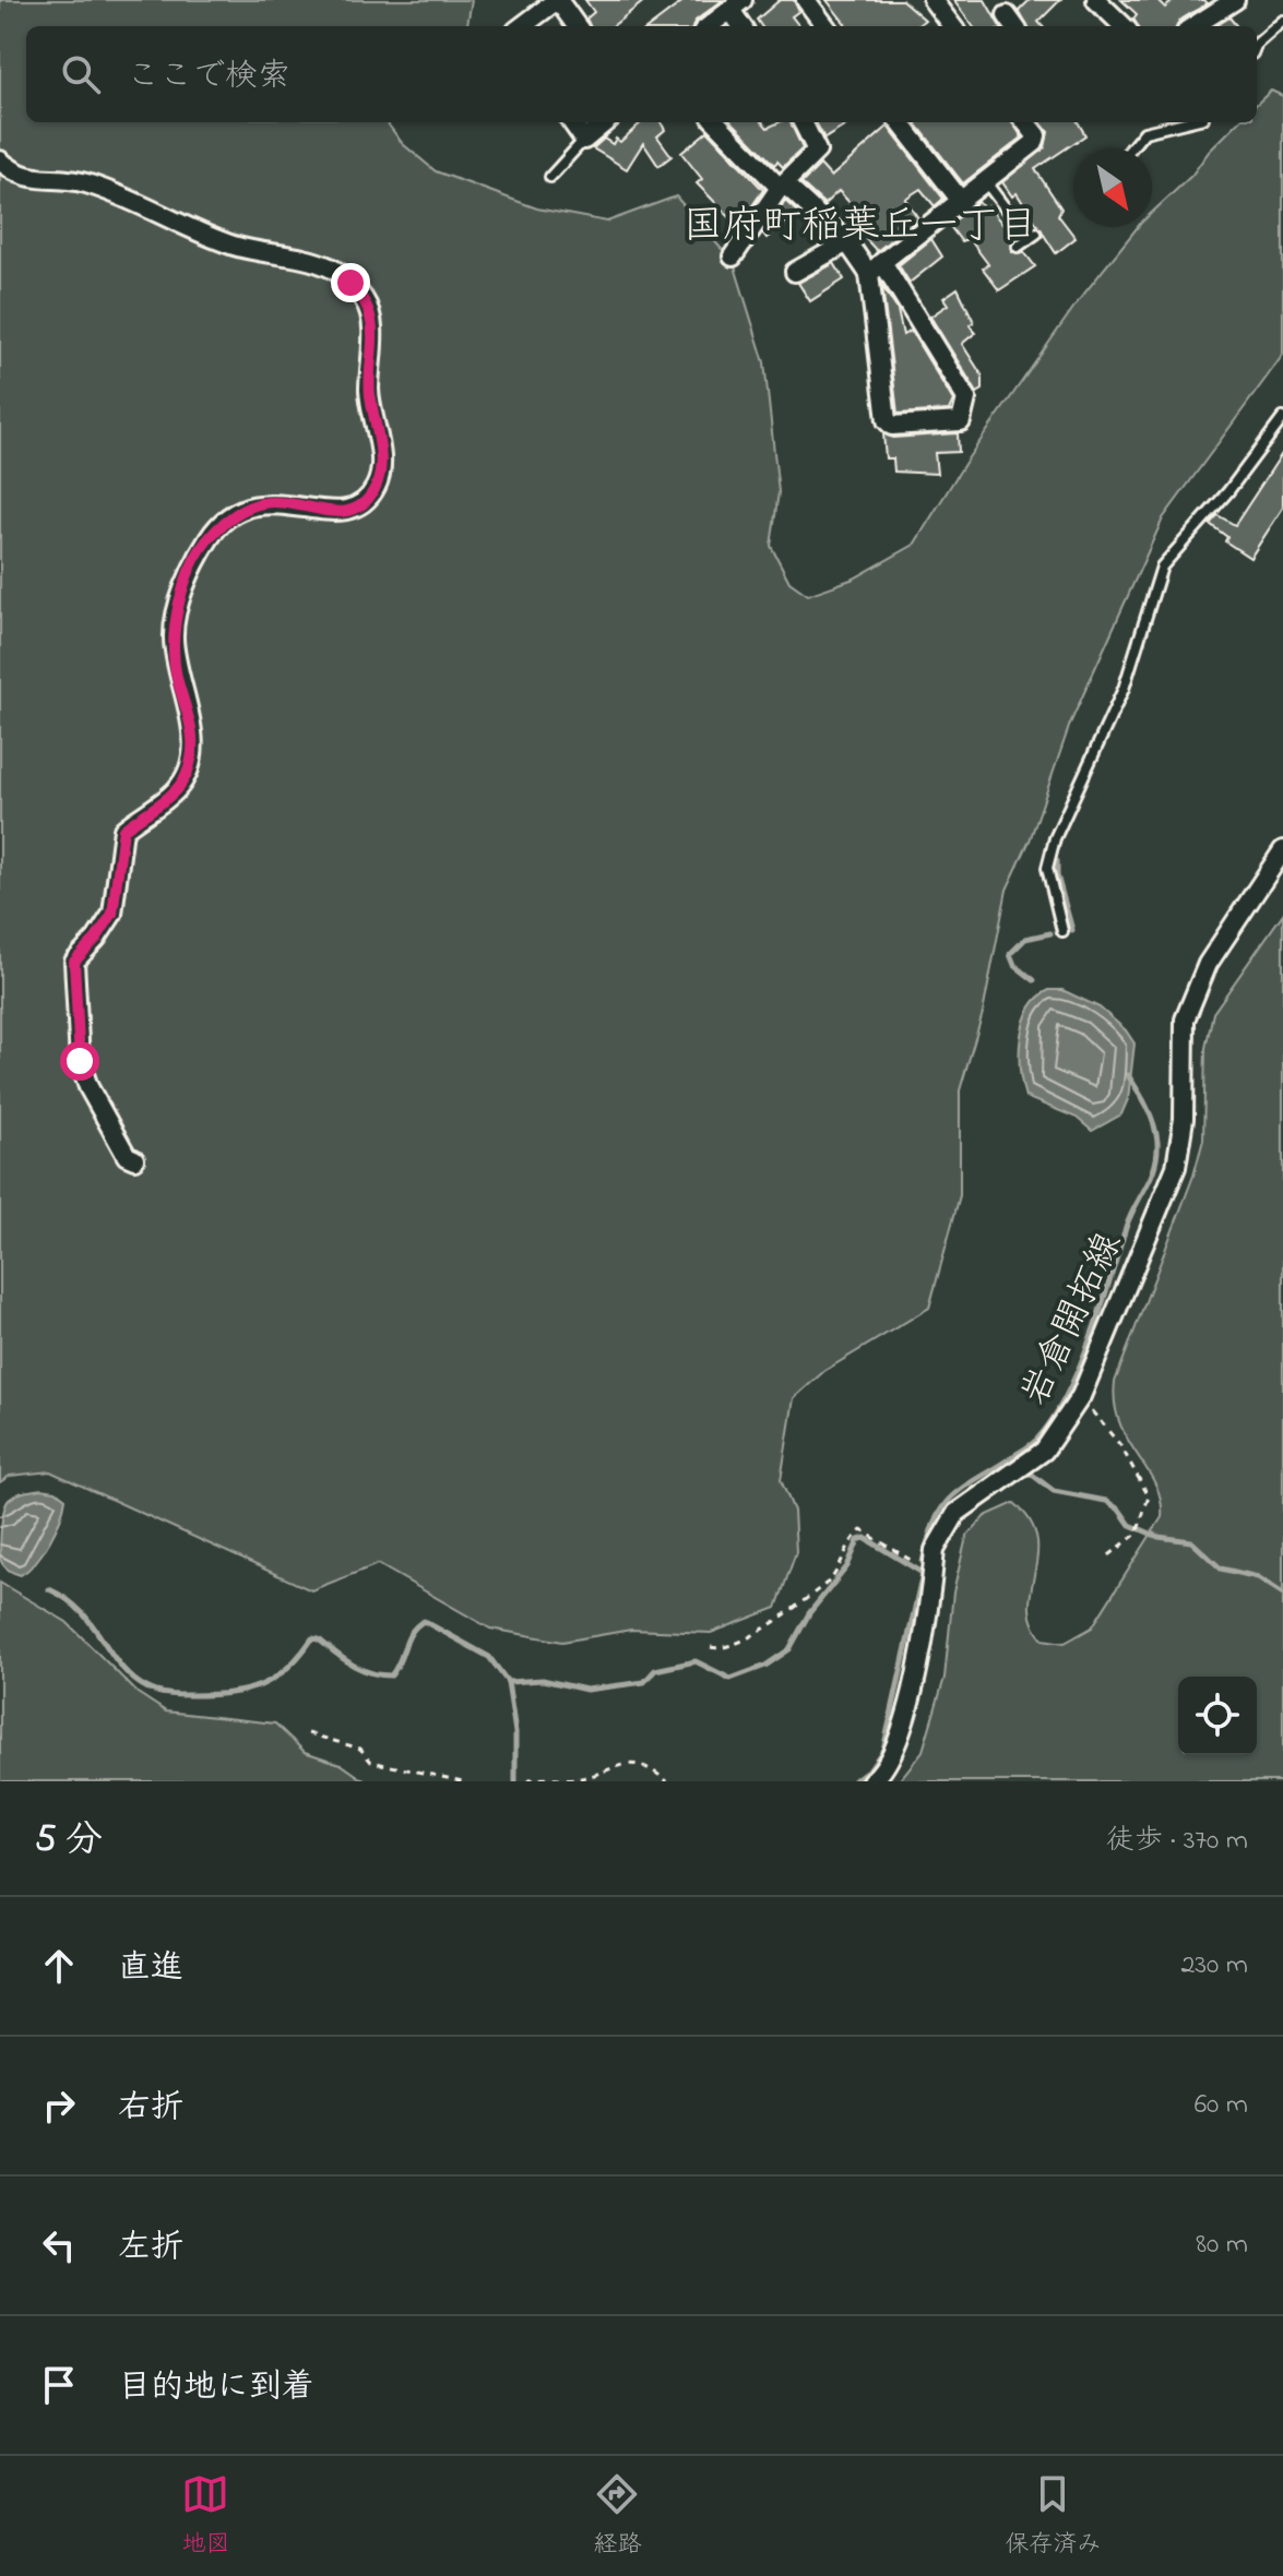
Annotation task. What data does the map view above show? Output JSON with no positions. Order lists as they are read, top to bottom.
{
  "streets": {
    "street": ["岩倉開拓線"]
  },
  "districts": ["国府町稲葉丘一丁目"],
  "north": "bottom right",
  "page": {
    "search": "ここで検索",
    "heading": ["5 分", "徒歩 · 370 m"],
    "list": [
      ["直進", "230 m"],
      ["右折", "60 m"],
      ["左折", "80 m"],
      "目的地に到着"
    ],
    "nav": ["地図", "経路", "保存済み"]
  }
}
